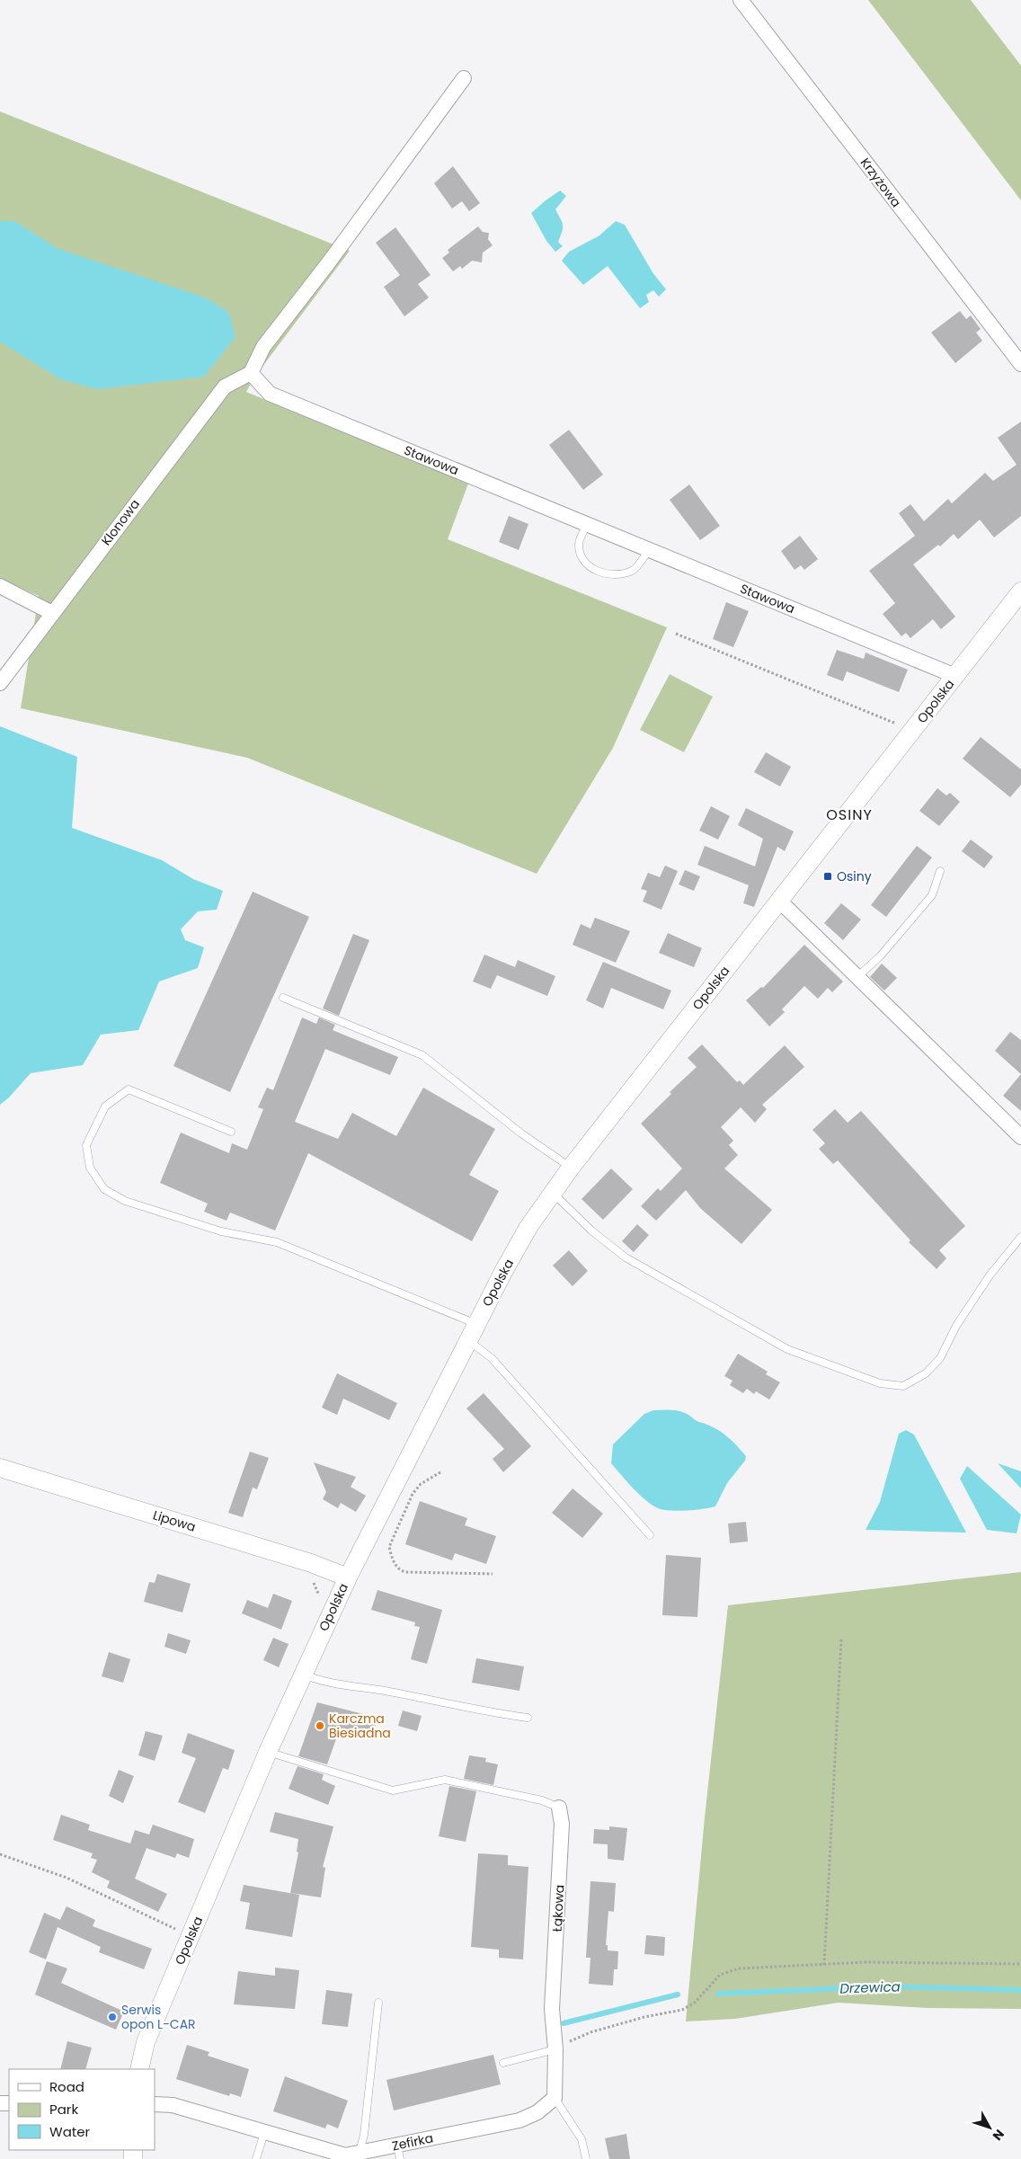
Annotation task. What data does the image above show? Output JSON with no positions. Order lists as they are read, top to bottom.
{
  "streets": {
    "street": [
      "Krzyżowa",
      "Stawowa",
      "Klonowa",
      "Opolska",
      "Lipowa",
      "Łąkowa",
      "Zefirka"
    ]
  },
  "crossings": [
    ["Stawowa", "Klonowa"],
    ["Stawowa", "Opolska"],
    ["Opolska", "Lipowa"]
  ],
  "districts": ["OSINY"],
  "water": ["Drzewica"],
  "places": {
    "transit": ["Osiny"],
    "other": ["Karczma Biesiadna", "Serwis opon L-CAR"]
  },
  "legend": ["Road", "Park", "Water"],
  "north": "bottom right"
}
